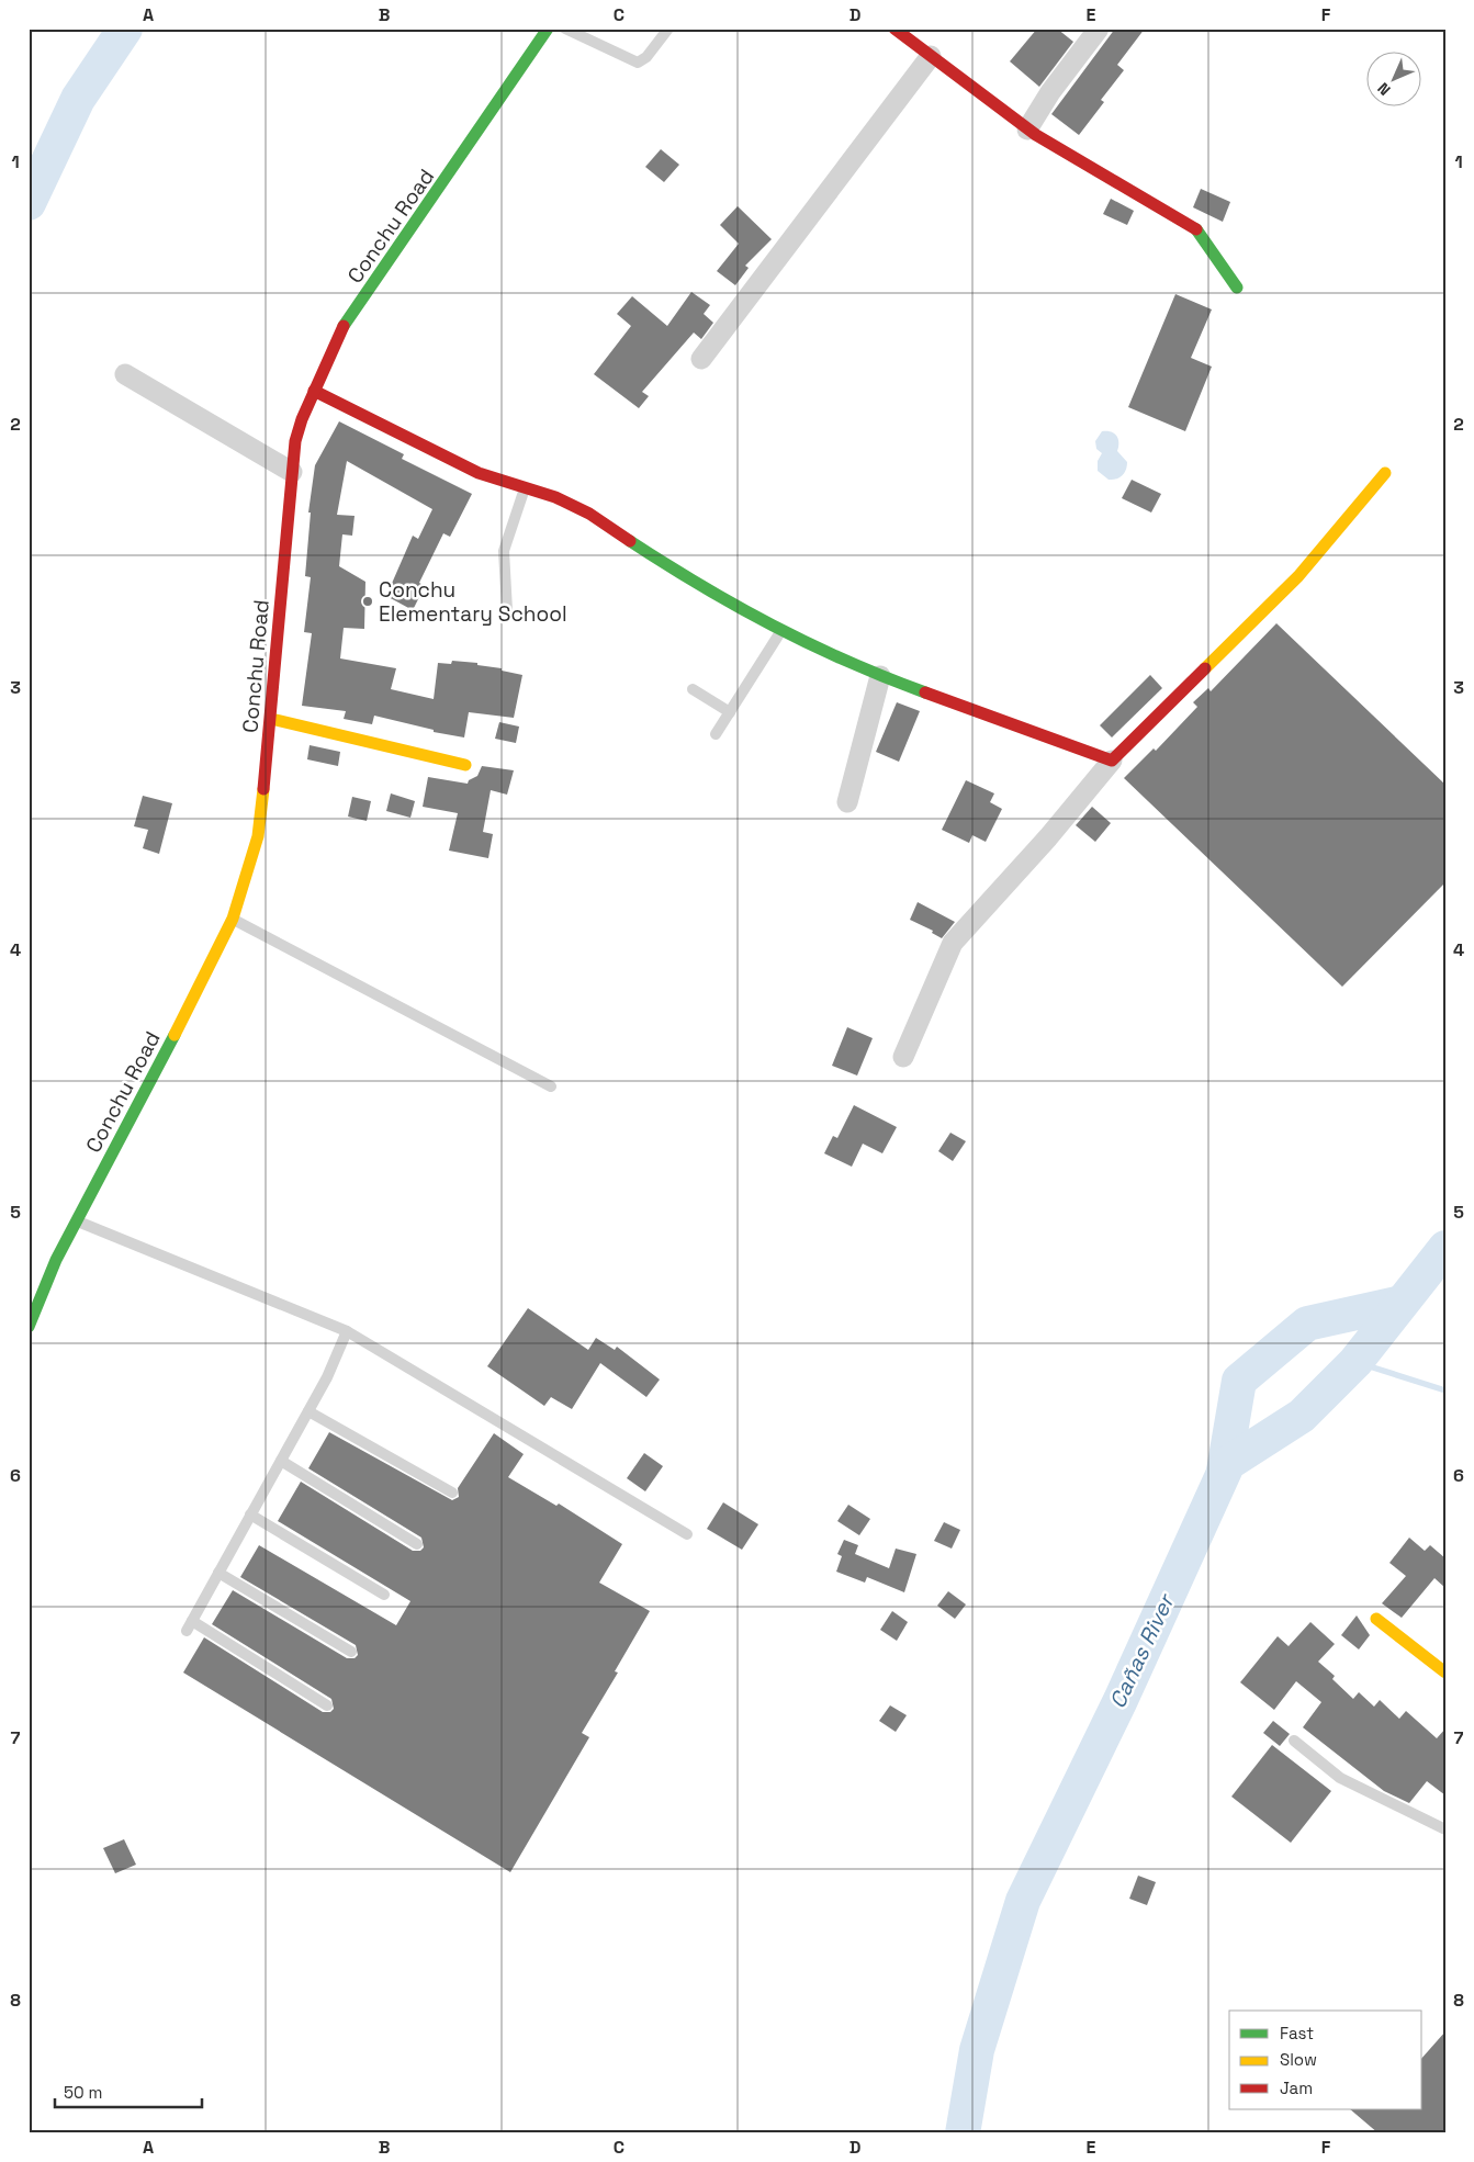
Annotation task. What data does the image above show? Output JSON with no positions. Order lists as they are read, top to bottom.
{
  "streets": {
    "street": ["Conchu Road"]
  },
  "water": ["Cañas River"],
  "places": ["Conchu Elementary School"],
  "legend": ["Fast", "Slow", "Jam"],
  "scale_bar": "50 m",
  "north": "bottom left",
  "grid": {
    "columns": [
      "A",
      "B",
      "C",
      "D",
      "E",
      "F"
    ],
    "rows": [
      "1",
      "2",
      "3",
      "4",
      "5",
      "6",
      "7",
      "8"
    ]
  }
}
